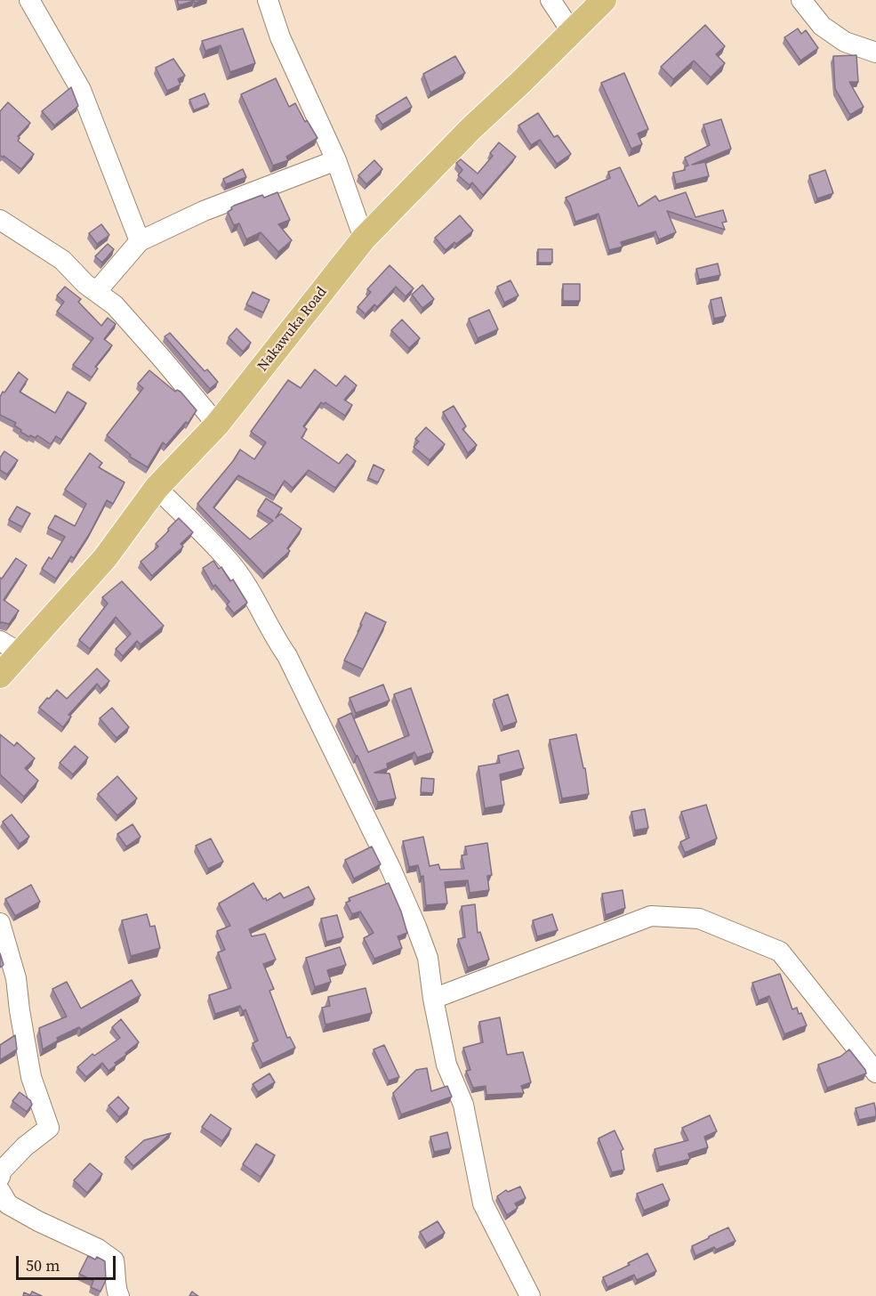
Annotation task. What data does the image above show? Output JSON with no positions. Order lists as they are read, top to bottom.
{
  "streets": {
    "main road": ["Nakawuka Road"]
  },
  "scale_bar": "50 m"
}
